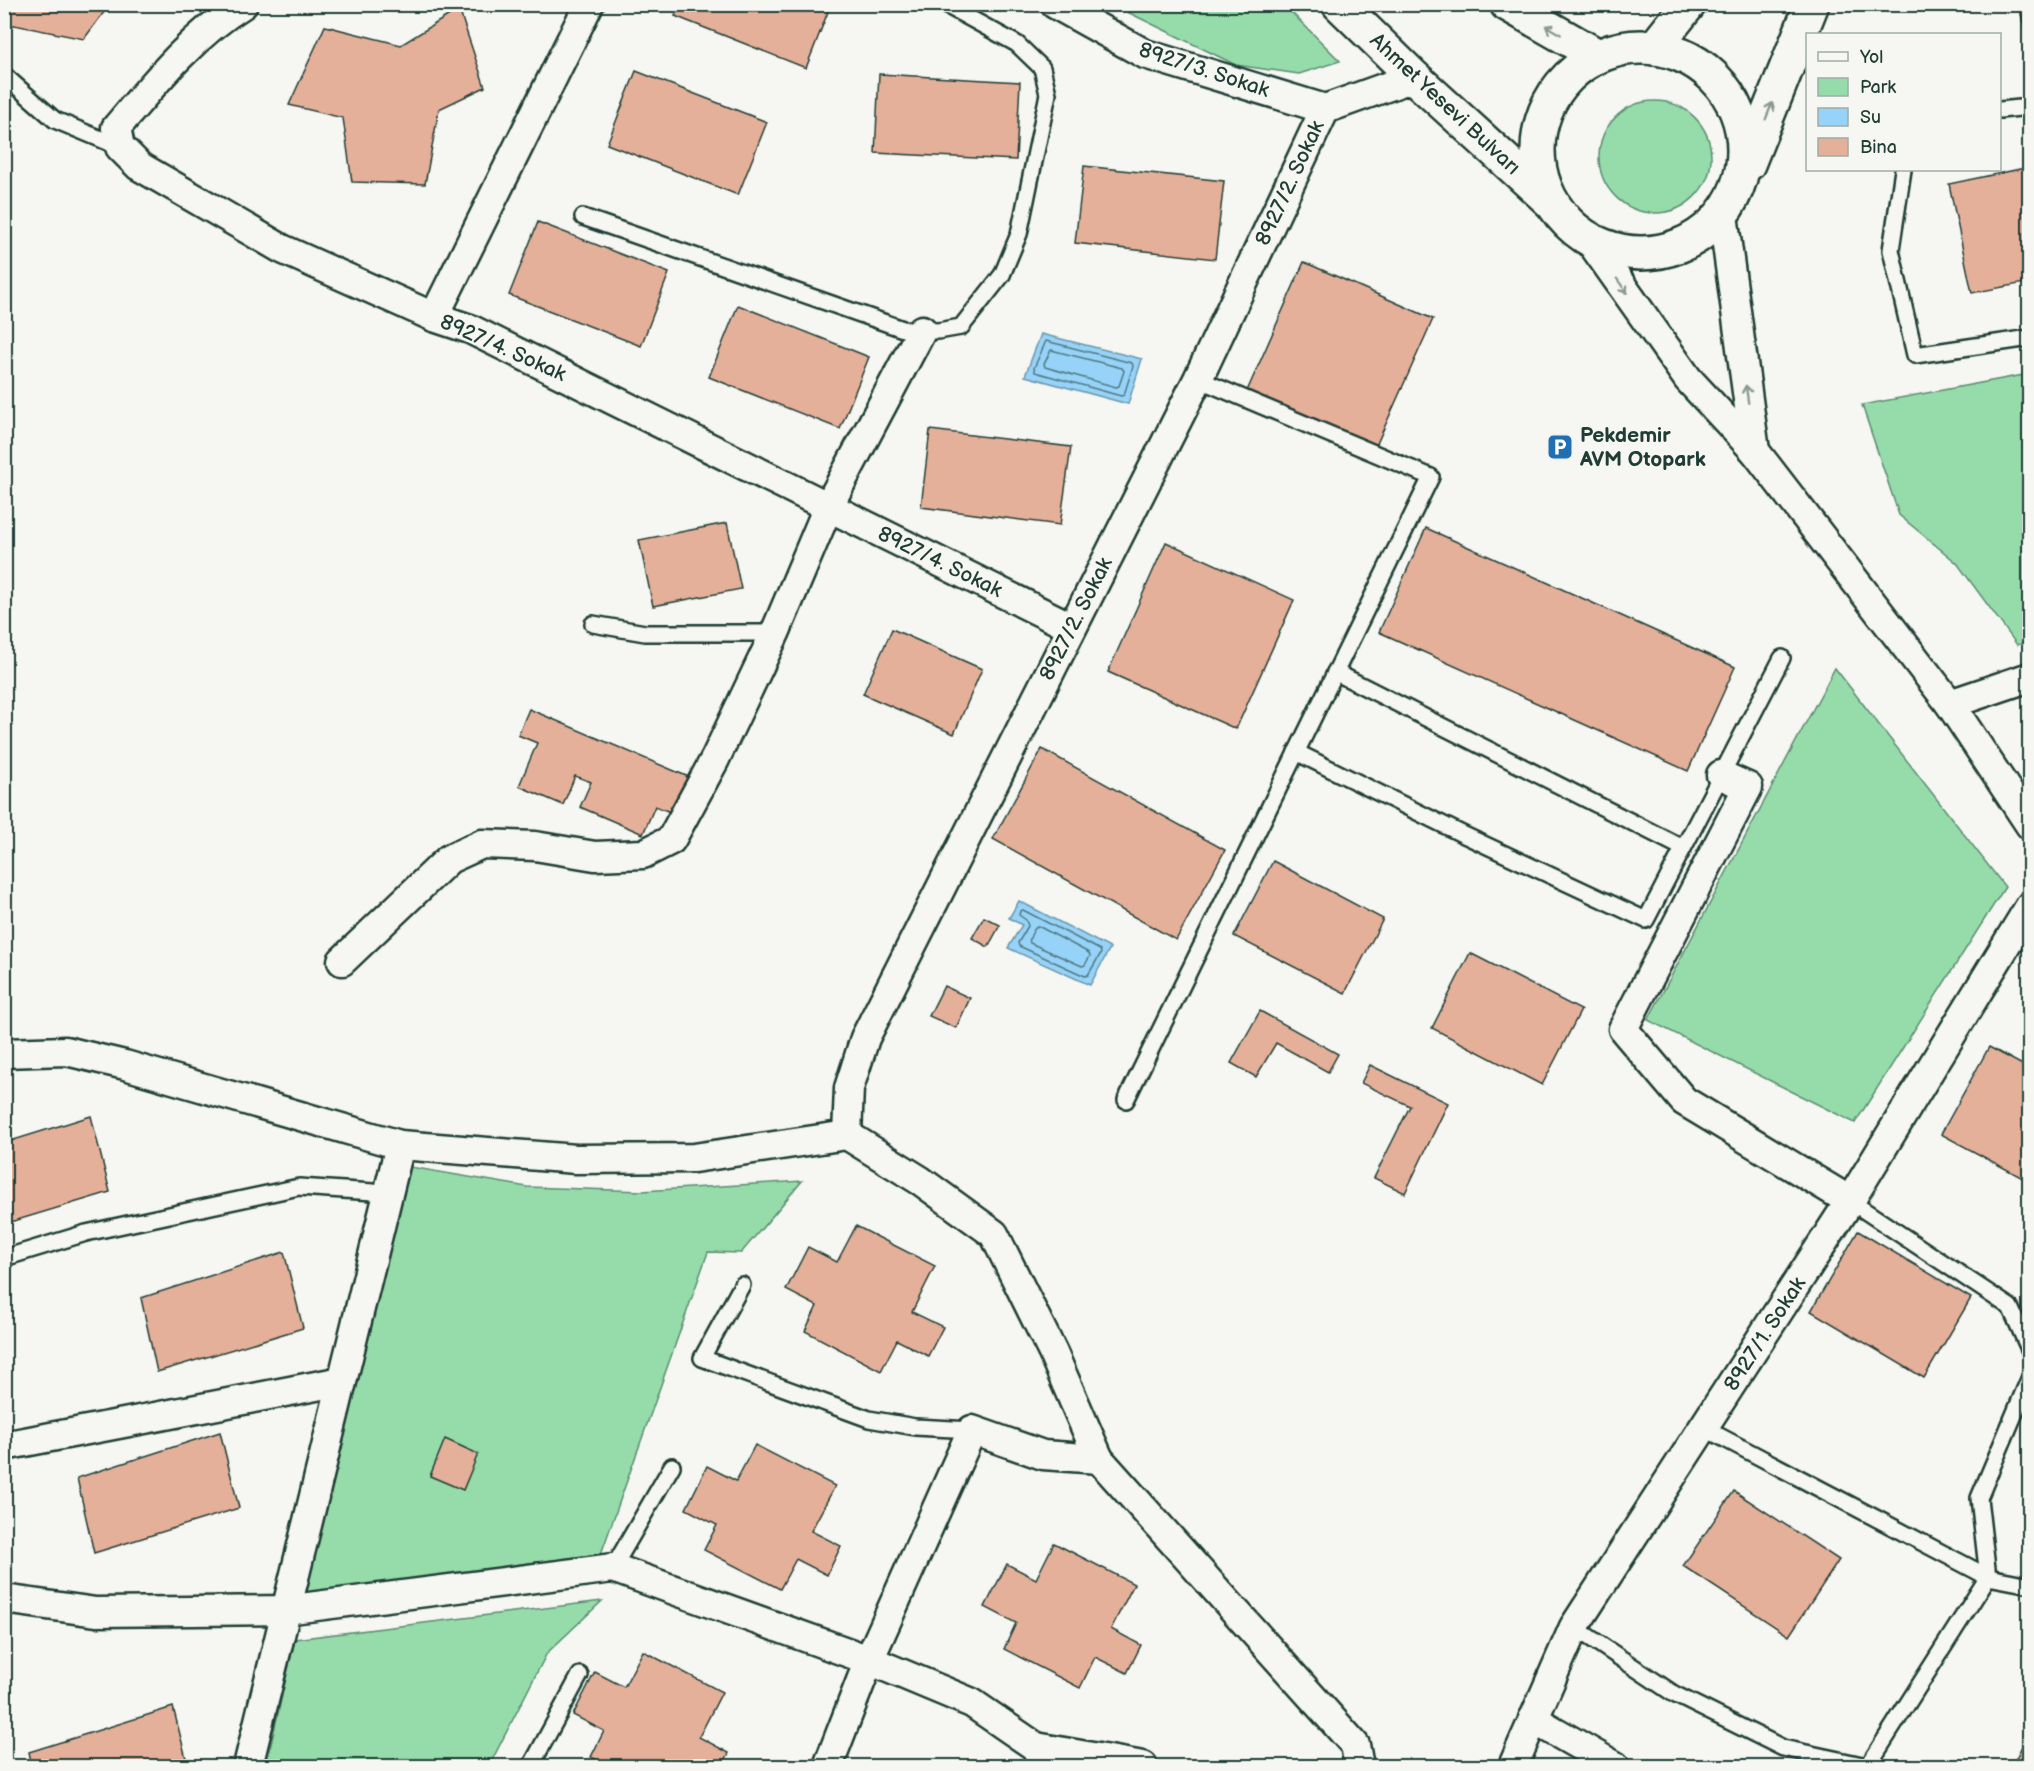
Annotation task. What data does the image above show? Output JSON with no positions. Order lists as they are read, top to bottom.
{
  "streets": {
    "street": [
      "8927/3. Sokak",
      "Ahmet Yesevi Bulvarı",
      "8927/2. Sokak",
      "8927/4. Sokak",
      "8927/1. Sokak"
    ]
  },
  "crossings": [
    ["8927/3. Sokak", "8927/2. Sokak"],
    ["8927/2. Sokak", "8927/4. Sokak"]
  ],
  "places": {
    "parking": ["Pekdemir AVM Otopark"]
  },
  "legend": [
    "Yol",
    "Park",
    "Su",
    "Bina"
  ]
}
